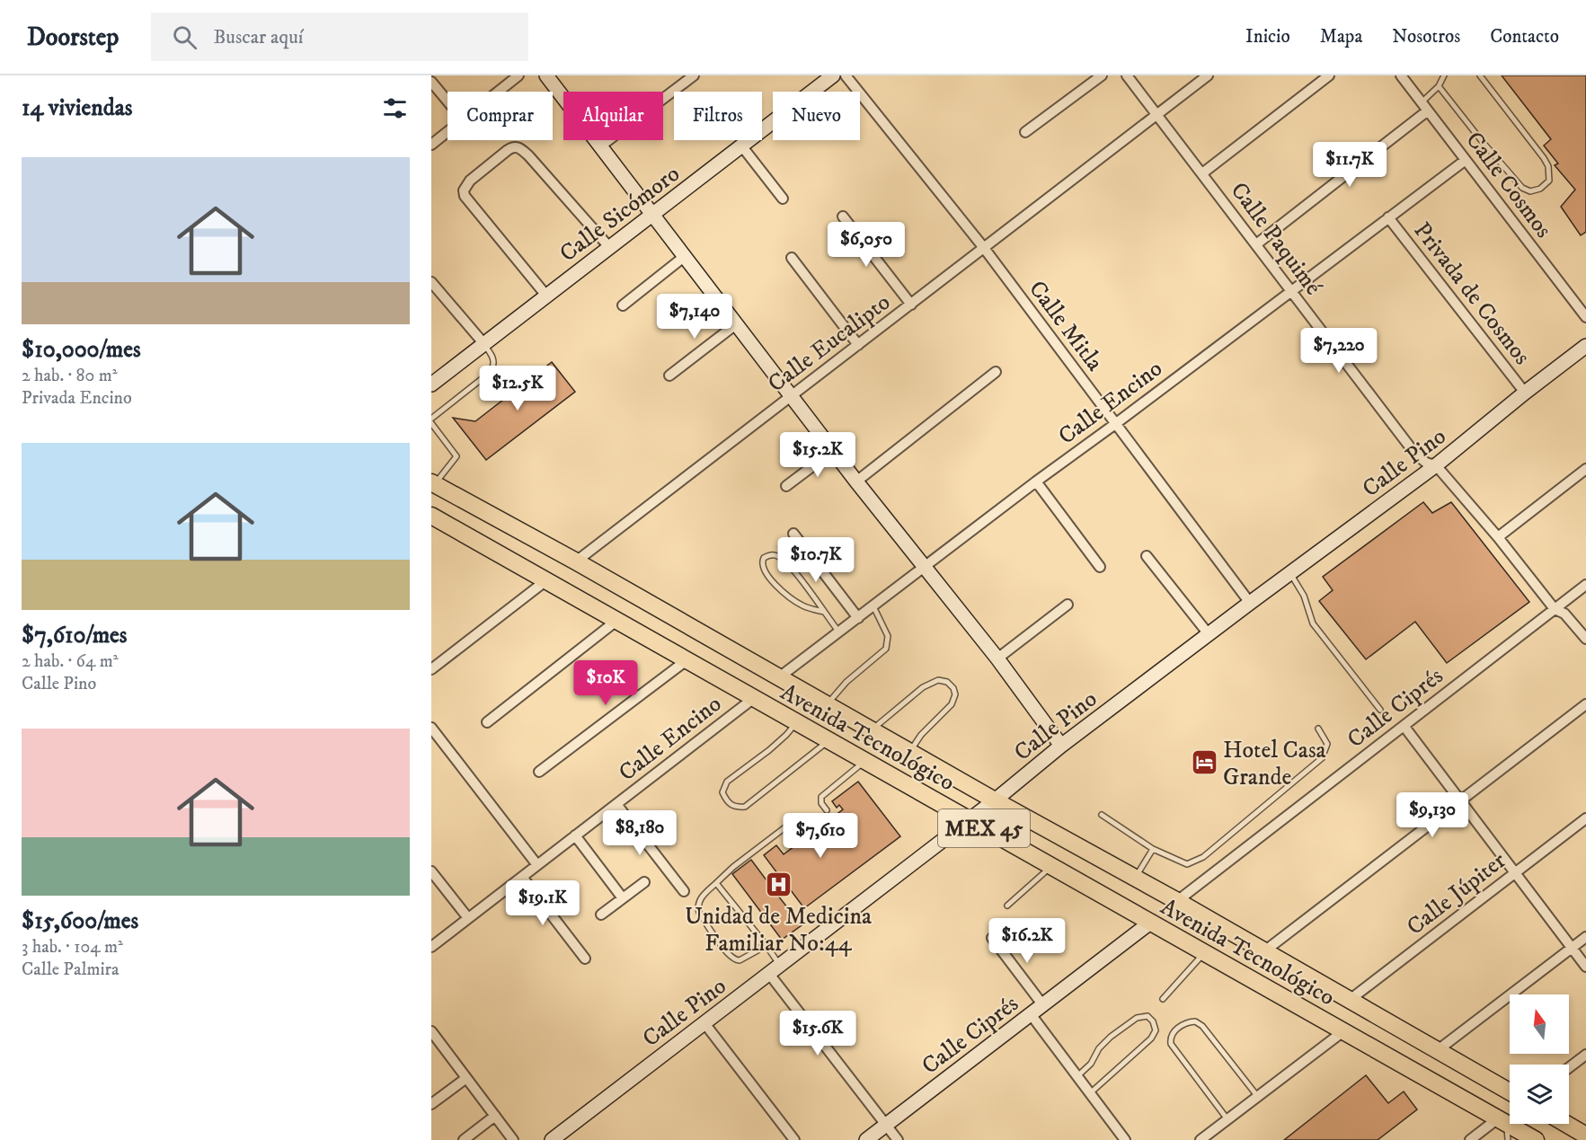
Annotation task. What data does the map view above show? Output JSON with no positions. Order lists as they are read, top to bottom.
{
  "streets": {
    "main road": ["Avenida Tecnológico", "MEX 45"],
    "street": [
      "Calle Cosmos",
      "Calle Sicómoro",
      "Calle Paquimé",
      "Privada de Cosmos",
      "Calle Mitla",
      "Calle Eucalipto",
      "Calle Encino",
      "Calle Pino",
      "Calle Ciprés",
      "Calle Júpiter"
    ]
  },
  "crossings": [
    ["Calle Cosmos", "Calle Encino"],
    ["Calle Paquimé", "Calle Eucalipto"],
    ["Calle Paquimé", "Calle Encino"],
    ["Calle Paquimé", "Calle Pino"],
    ["Calle Paquimé", "Calle Ciprés"],
    ["Privada de Cosmos", "Calle Encino"],
    ["Privada de Cosmos", "Calle Pino"],
    ["Calle Mitla", "Calle Eucalipto"],
    ["Calle Mitla", "Calle Encino"],
    ["Calle Mitla", "Calle Pino"],
    ["Calle Eucalipto", "Avenida Tecnológico"],
    ["Calle Encino", "Avenida Tecnológico"],
    ["Calle Pino", "Avenida Tecnológico"],
    ["Calle Ciprés", "Avenida Tecnológico"],
    ["Avenida Tecnológico", "Calle Júpiter"]
  ],
  "places": {
    "hotel": ["Hotel Casa Grande"],
    "hospital": ["Unidad de Medicina Familiar No:44"]
  },
  "north": "top",
  "page": {
    "header": "Doorstep",
    "search": "Buscar aquí",
    "nav": [
      "Inicio",
      "Mapa",
      "Nosotros",
      "Contacto"
    ],
    "heading": "14 viviendas",
    "chip": [
      "Comprar",
      "Alquilar",
      "Filtros",
      "Nuevo"
    ],
    "list": [
      {
        "name": "$10,000/mes",
        "note": "2 hab. · 80 m² · Privada Encino"
      },
      {
        "name": "$7,610/mes",
        "note": "2 hab. · 64 m² · Calle Pino"
      },
      {
        "name": "$15,600/mes",
        "note": "3 hab. · 104 m² · Calle Palmira"
      }
    ],
    "price": [
      "$11.7K",
      "$6,050",
      "$7,140",
      "$7,220",
      "$12.5K",
      "$15.2K",
      "$10.7K",
      "$10K",
      "$9,130",
      "$8,180",
      "$7,610",
      "$19.1K",
      "$16.2K",
      "$15.6K"
    ]
  }
}
